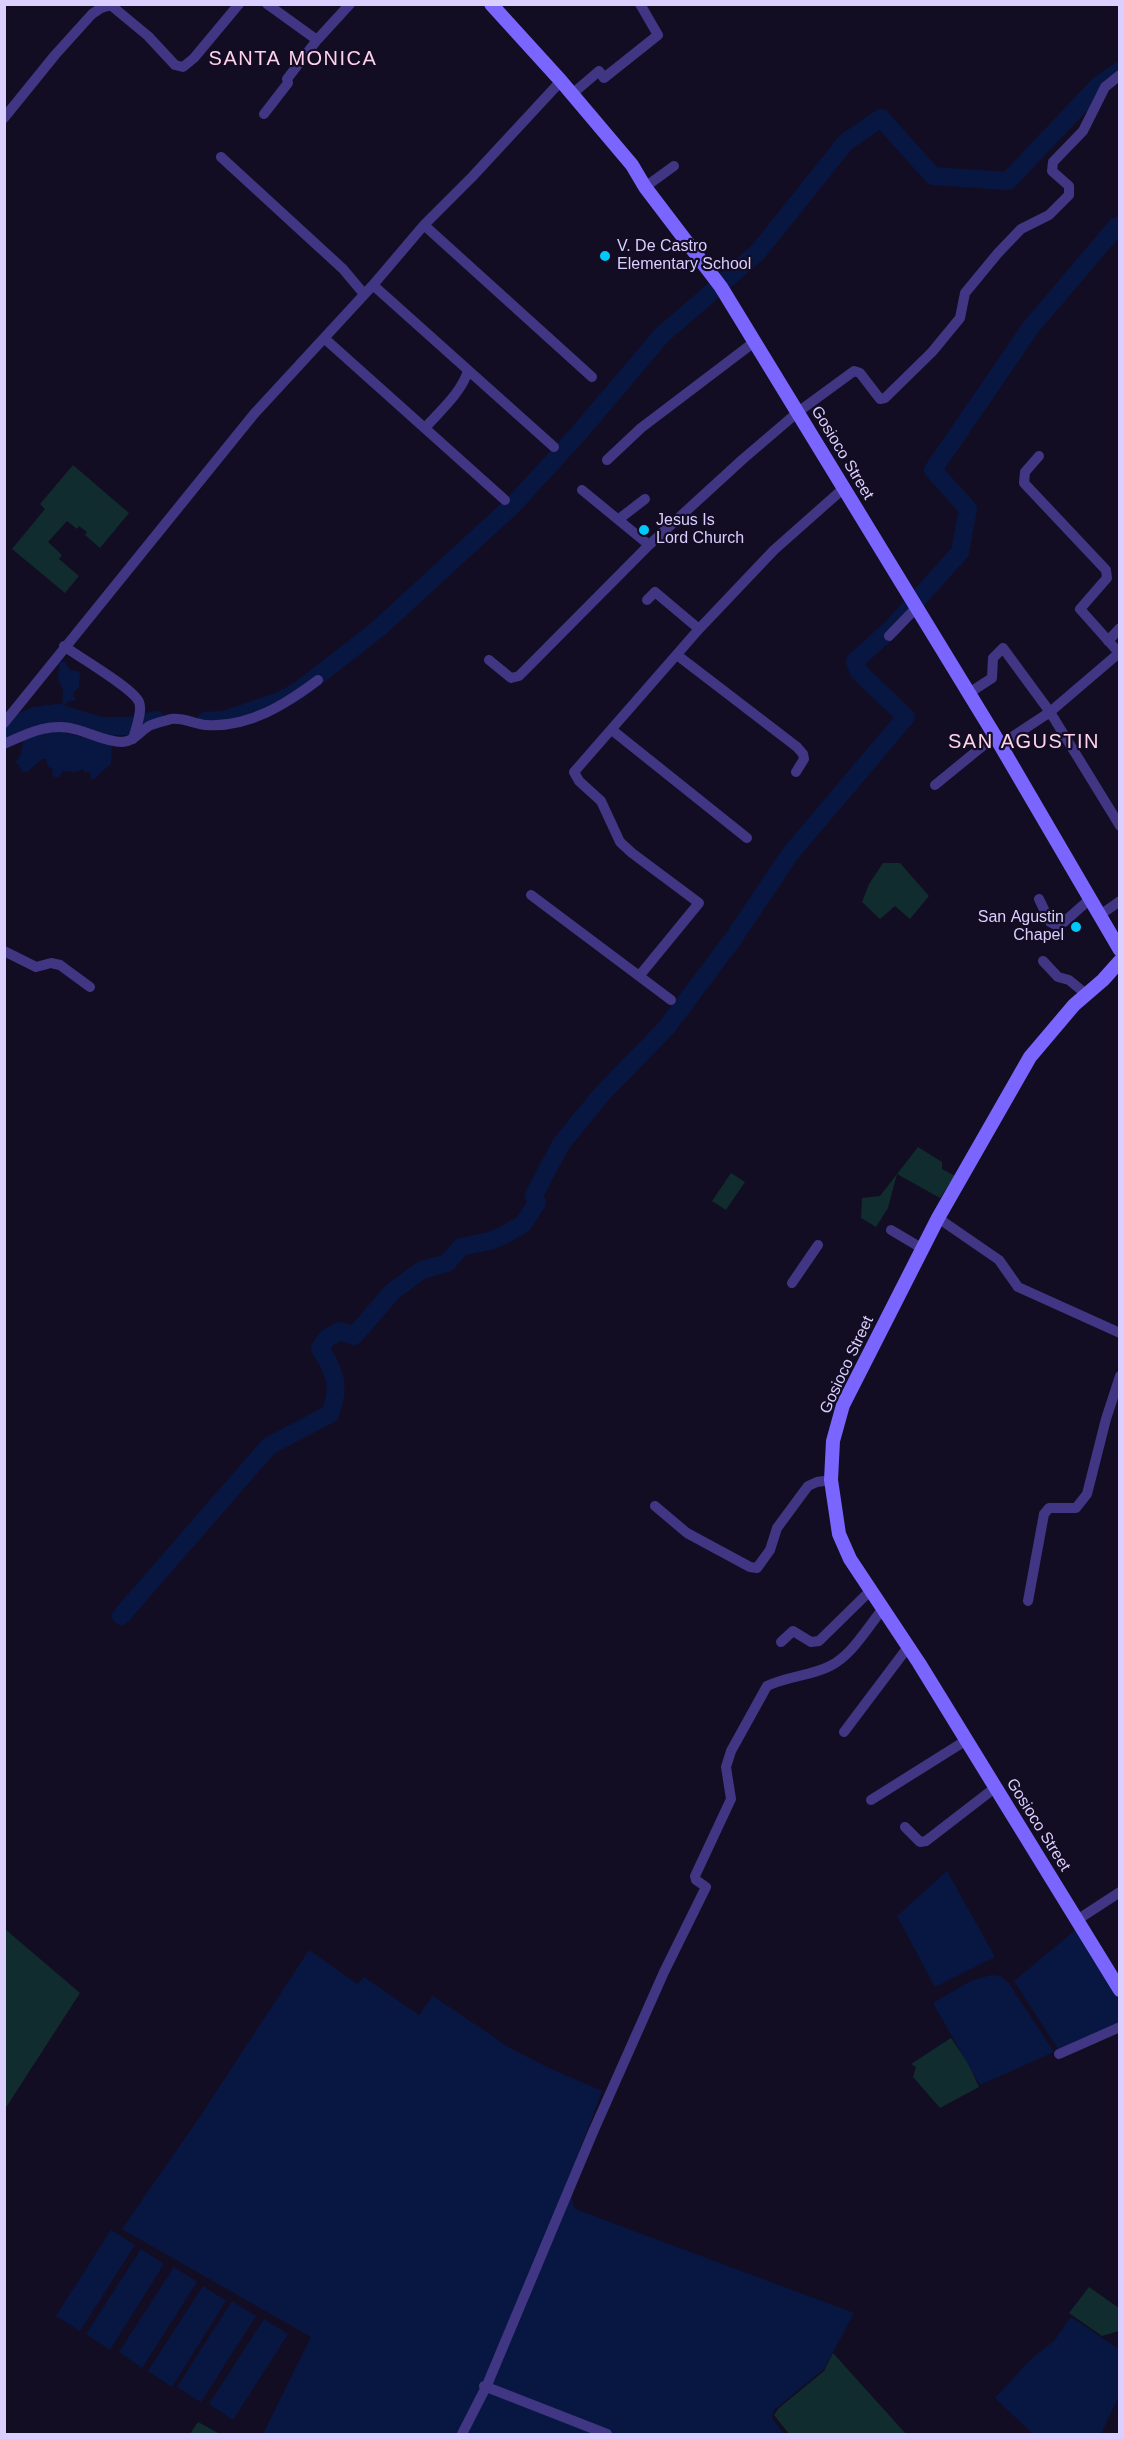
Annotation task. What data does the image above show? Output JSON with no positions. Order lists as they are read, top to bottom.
{
  "streets": {
    "street": ["Gosioco Street"]
  },
  "districts": ["SANTA MONICA", "SAN AGUSTIN"],
  "places": ["V. De Castro Elementary School", "Jesus Is Lord Church", "San Agustin Chapel"]
}
